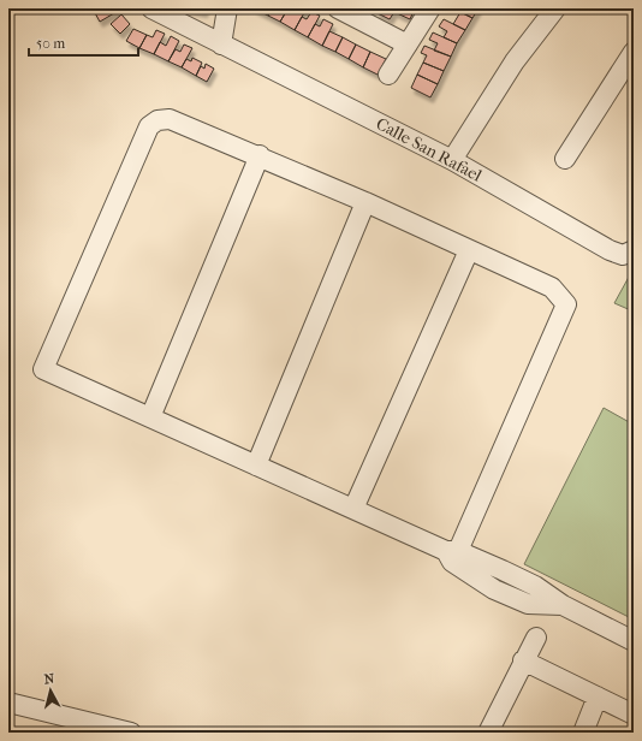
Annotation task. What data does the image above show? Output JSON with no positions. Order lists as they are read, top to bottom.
{
  "streets": {
    "street": ["Calle San Rafael"]
  },
  "scale_bar": "50 m",
  "north": "top"
}
